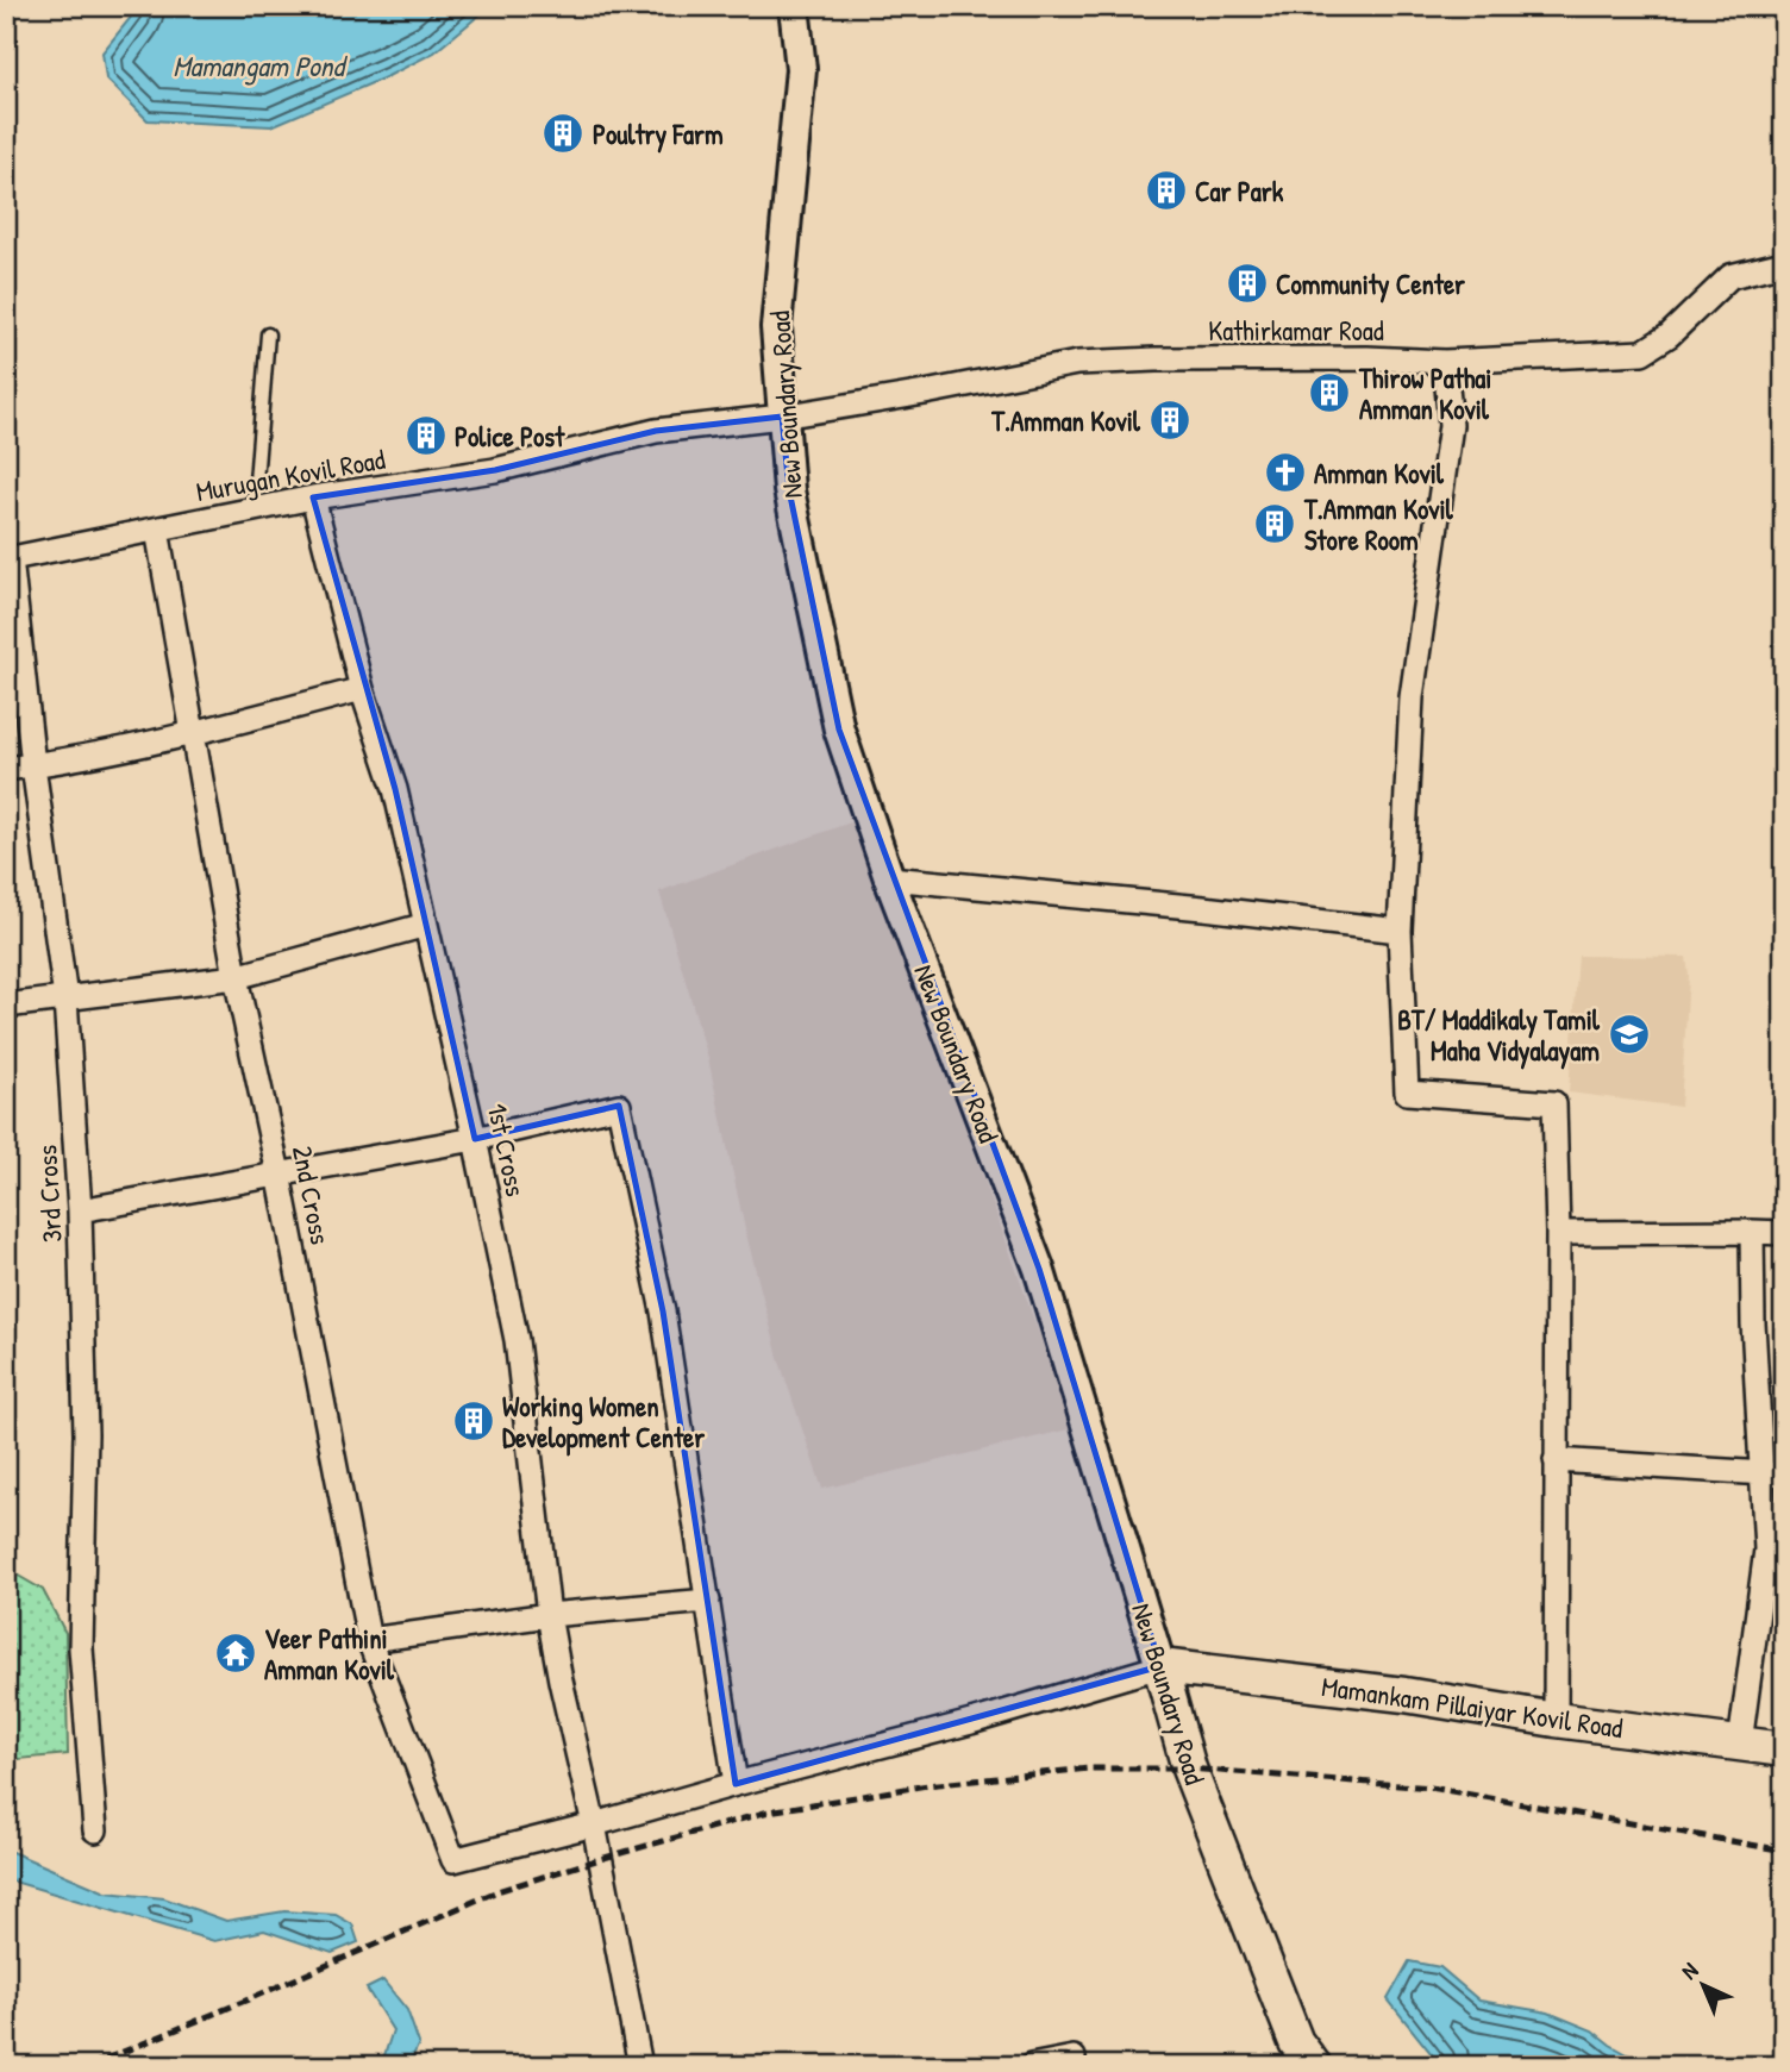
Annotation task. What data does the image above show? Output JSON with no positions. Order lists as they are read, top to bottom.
{
  "streets": {
    "main road": ["New Boundary Road", "Mamankam Pillaiyar Kovil Road"],
    "street": [
      "Kathirkamar Road",
      "Murugan Kovil Road",
      "1st Cross",
      "3rd Cross",
      "2nd Cross"
    ]
  },
  "crossings": [
    ["Kathirkamar Road", "New Boundary Road"],
    ["Kathirkamar Road", "Murugan Kovil Road"],
    ["New Boundary Road", "Murugan Kovil Road"],
    ["New Boundary Road", "Mamankam Pillaiyar Kovil Road"],
    ["Murugan Kovil Road", "1st Cross"],
    ["Murugan Kovil Road", "3rd Cross"],
    ["Murugan Kovil Road", "2nd Cross"],
    ["1st Cross", "2nd Cross"]
  ],
  "water": ["Mamangam Pond"],
  "places": {
    "building": [
      "Poultry Farm",
      "Car Park",
      "Community Center",
      "Thirow Pathai Amman Kovil",
      "T.Amman Kovil",
      "Police Post",
      "T.Amman Kovil Store Room",
      "Working Women Development Center"
    ],
    "church": ["Amman Kovil"],
    "school or university": ["BT/ Maddikaly Tamil Maha Vidyalayam"],
    "temple": ["Veer Pathini Amman Kovil"]
  },
  "north": "top left"
}
